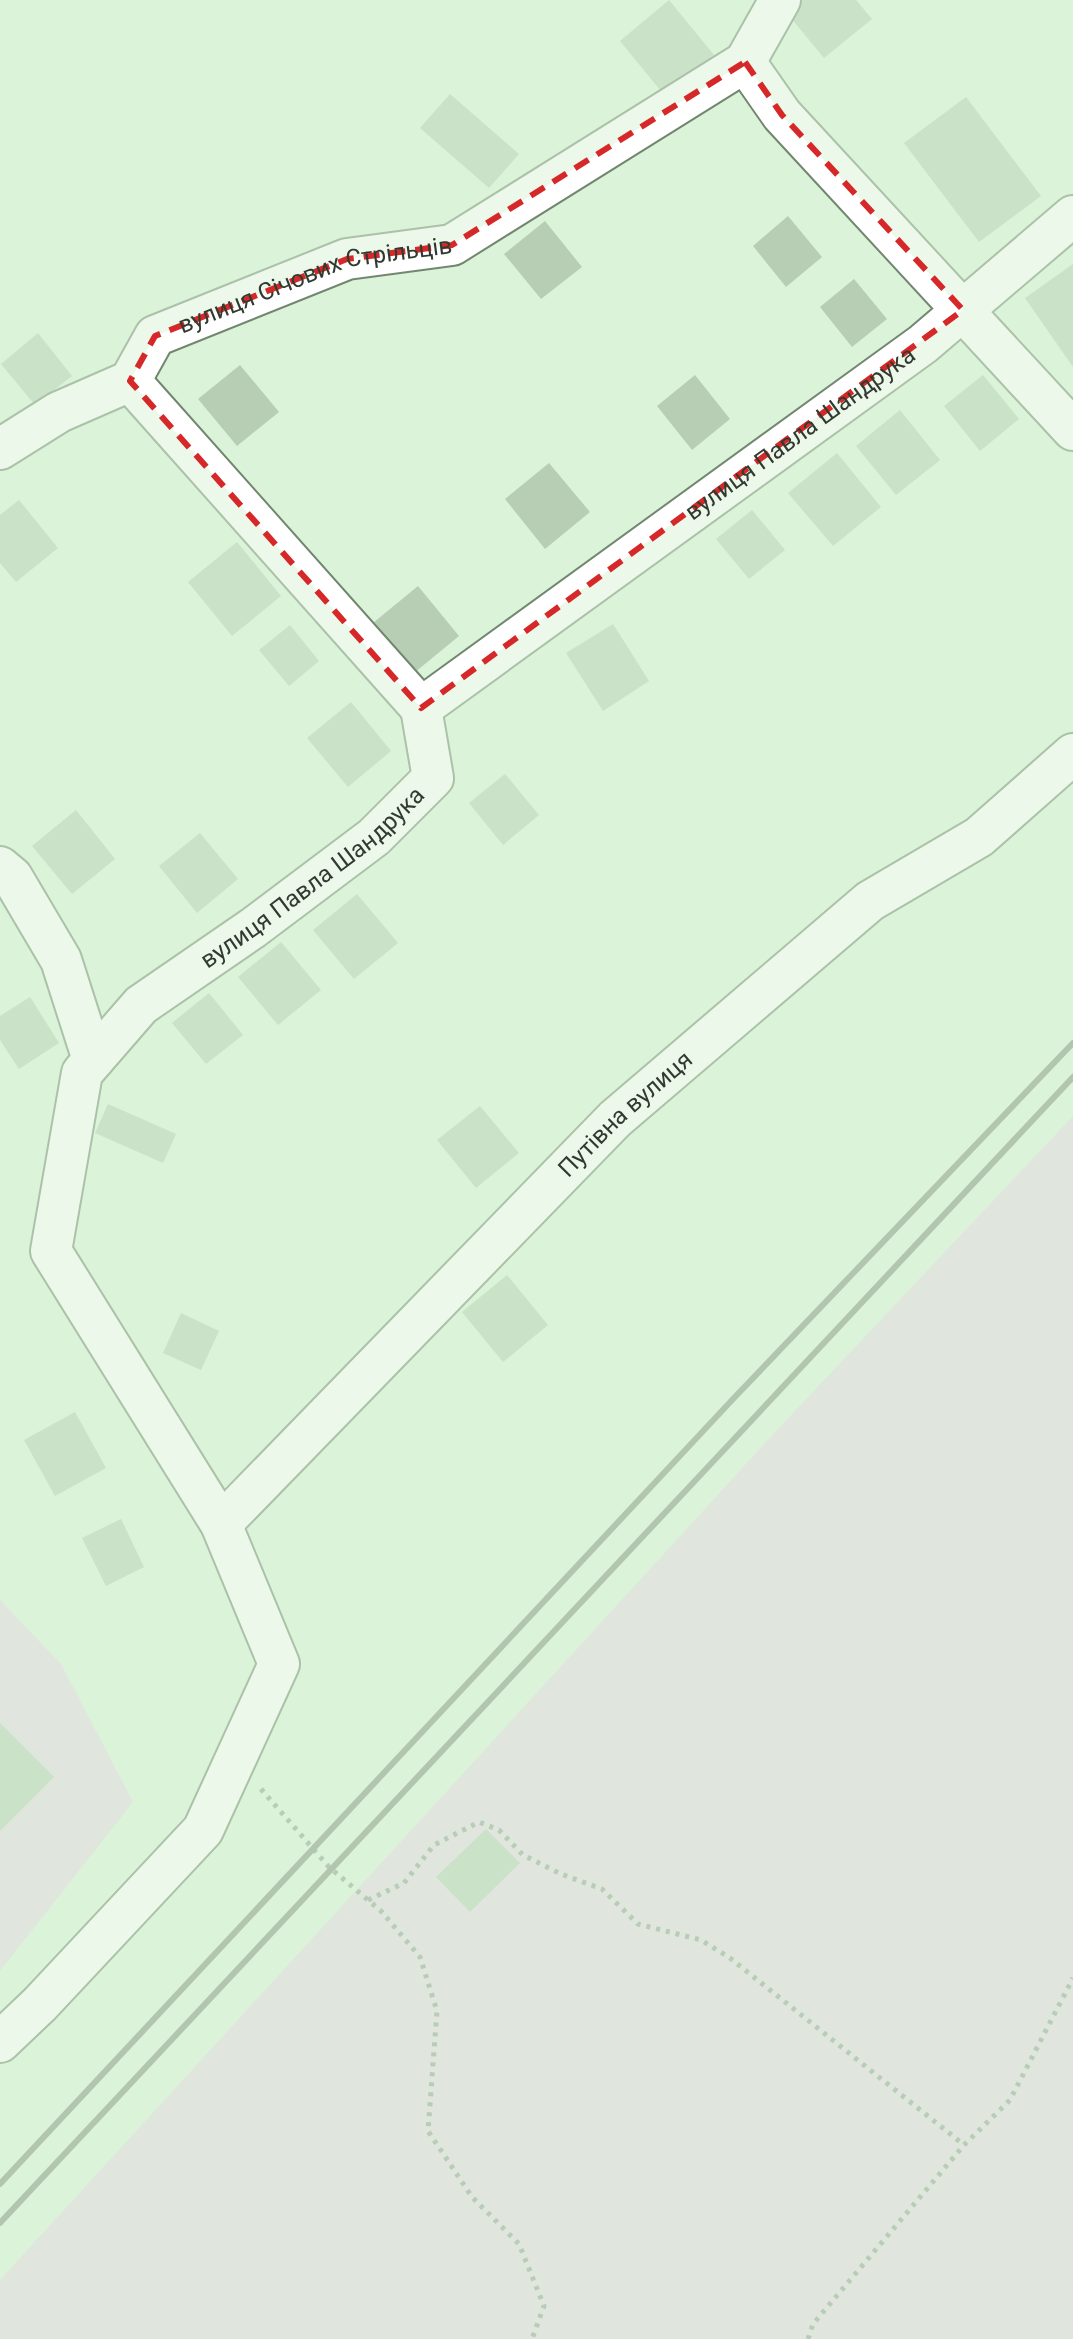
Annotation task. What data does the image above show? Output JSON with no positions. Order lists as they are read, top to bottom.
{
  "streets": {
    "street": ["вулиця Січових Стрільців", "вулиця Павла Шандрука", "Путівна вулиця"]
  },
  "crossings": [
    ["вулиця Павла Шандрука", "Путівна вулиця"]
  ]
}
